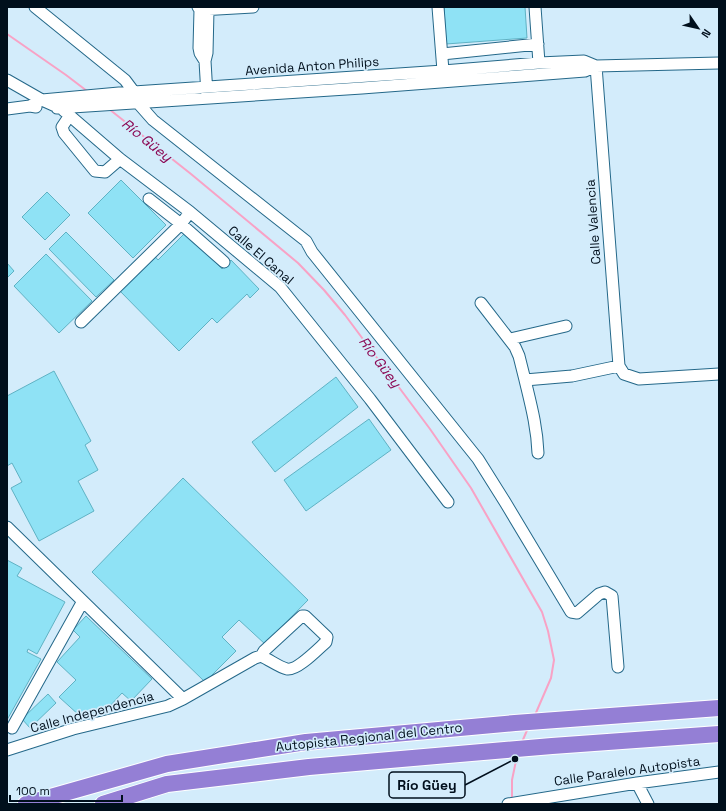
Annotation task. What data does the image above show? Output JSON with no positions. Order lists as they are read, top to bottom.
{
  "streets": {
    "highway": ["Autopista Regional del Centro"],
    "street": [
      "Avenida Anton Philips",
      "Calle Valencia",
      "Calle El Canal",
      "Calle Independencia",
      "Calle Paralelo Autopista"
    ]
  },
  "crossings": [
    ["Avenida Anton Philips", "Calle Valencia"],
    ["Avenida Anton Philips", "Calle El Canal"]
  ],
  "water": ["Río Güey"],
  "places": ["Río Güey"],
  "scale_bar": "100 m",
  "north": "bottom right"
}
